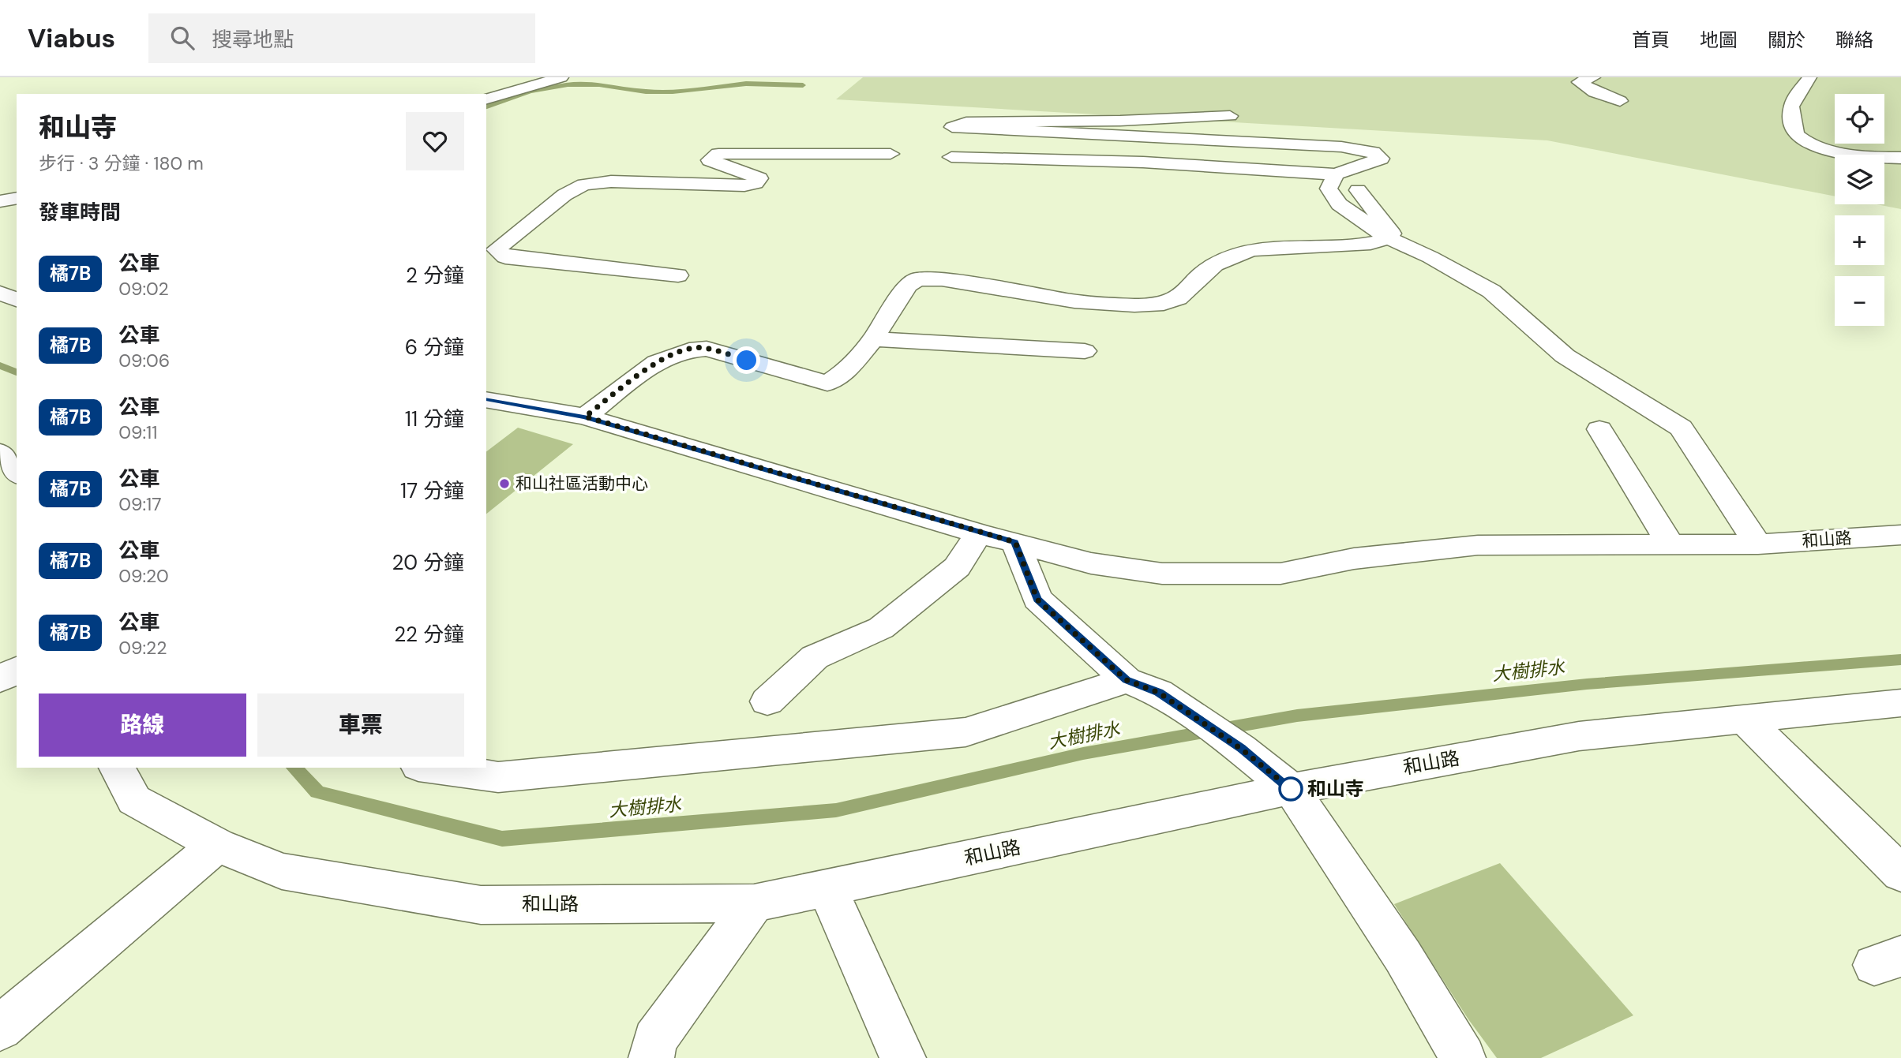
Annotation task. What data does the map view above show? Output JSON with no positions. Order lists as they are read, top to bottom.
{
  "streets": {
    "street": ["和山路"]
  },
  "water": ["大樹排水"],
  "places": ["和山社區活動中心", "和山寺"],
  "lines": ["bus line 橘7B"],
  "page": {
    "header": "Viabus",
    "search": "搜尋地點",
    "nav": [
      "首頁",
      "地圖",
      "關於",
      "聯絡"
    ],
    "map_buttons": ["+", "−"],
    "heading": [
      ["和山寺", "步行 · 3 分鐘 · 180 m"],
      "發車時間"
    ],
    "list": [
      {
        "mark": "橘7B",
        "name": "公車",
        "note": "09:02",
        "value": "2 分鐘"
      },
      {
        "mark": "橘7B",
        "name": "公車",
        "note": "09:06",
        "value": "6 分鐘"
      },
      {
        "mark": "橘7B",
        "name": "公車",
        "note": "09:11",
        "value": "11 分鐘"
      },
      {
        "mark": "橘7B",
        "name": "公車",
        "note": "09:17",
        "value": "17 分鐘"
      },
      {
        "mark": "橘7B",
        "name": "公車",
        "note": "09:20",
        "value": "20 分鐘"
      },
      {
        "mark": "橘7B",
        "name": "公車",
        "note": "09:22",
        "value": "22 分鐘"
      }
    ],
    "buttons": ["路線", "車票"]
  }
}
